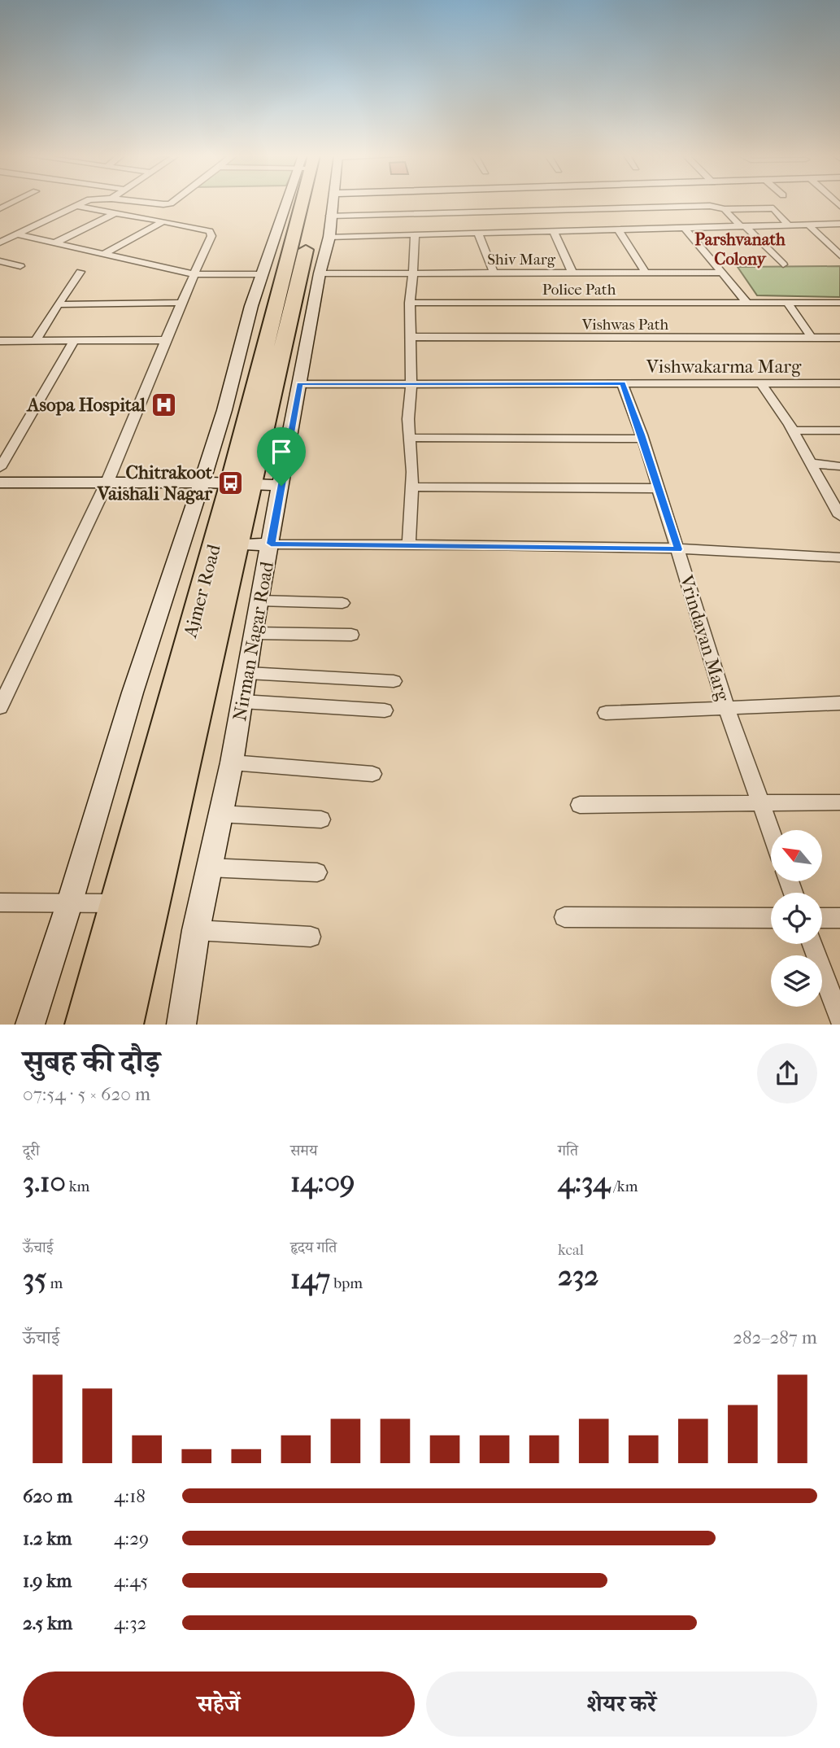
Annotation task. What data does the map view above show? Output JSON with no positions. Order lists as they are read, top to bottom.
{
  "streets": {
    "highway": ["Ajmer Road"],
    "street": [
      "Shiv Marg",
      "Police Path",
      "Vishwas Path",
      "Vishwakarma Marg",
      "Vrindavan Marg",
      "Nirman Nagar Road"
    ]
  },
  "crossings": [
    ["Shiv Marg", "Nirman Nagar Road"],
    ["Vishwakarma Marg", "Vrindavan Marg"],
    ["Vishwakarma Marg", "Nirman Nagar Road"]
  ],
  "districts": ["Parshvanath Colony"],
  "places": {
    "hospital": ["Asopa Hospital"],
    "bus stop": ["Chitrakoot Vaishali Nagar"]
  },
  "north": "top left",
  "page": {
    "heading": ["सुबह की दौड़", "07:54 · 5 × 620 m"],
    "stats": [
      ["दूरी", "3.10 km"],
      ["समय", "14:09"],
      ["गति", "4:34 /km"],
      ["ऊँचाई", "35 m"],
      ["हृदय गति", "147 bpm"],
      ["kcal", "232"]
    ],
    "chart": ["ऊँचाई", "282–287 m"],
    "list": [
      {
        "name": "620 m",
        "note": "4:18"
      },
      {
        "name": "1.2 km",
        "note": "4:29"
      },
      {
        "name": "1.9 km",
        "note": "4:45"
      },
      {
        "name": "2.5 km",
        "note": "4:32"
      }
    ],
    "buttons": ["सहेजें", "शेयर करें"]
  }
}
